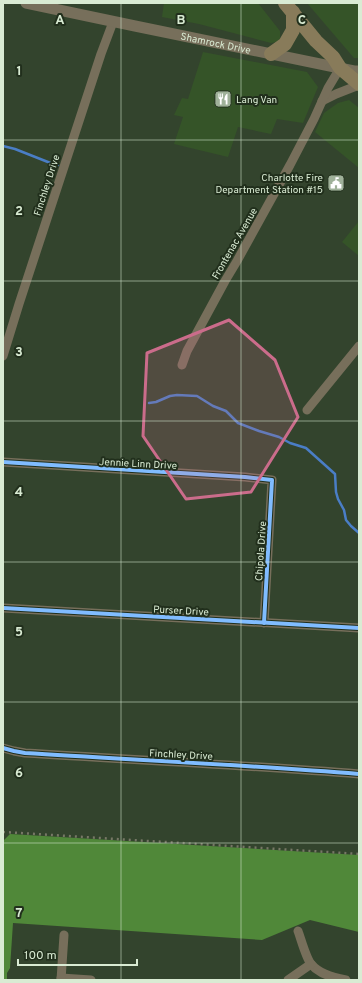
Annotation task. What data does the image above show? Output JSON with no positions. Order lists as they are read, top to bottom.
{
  "streets": {
    "street": [
      "Shamrock Drive",
      "Finchley Drive",
      "Frontenac Avenue",
      "Jennie Linn Drive",
      "Chipola Drive",
      "Purser Drive"
    ]
  },
  "crossings": [
    ["Shamrock Drive", "Finchley Drive"],
    ["Shamrock Drive", "Frontenac Avenue"],
    ["Jennie Linn Drive", "Chipola Drive"],
    ["Chipola Drive", "Purser Drive"]
  ],
  "places": {
    "restaurant": ["Lang Van"],
    "public building": ["Charlotte Fire Department Station #15"]
  },
  "scale_bar": "100 m",
  "grid": {
    "columns": ["A", "B", "C"],
    "rows": [
      "1",
      "2",
      "3",
      "4",
      "5",
      "6",
      "7"
    ]
  }
}
